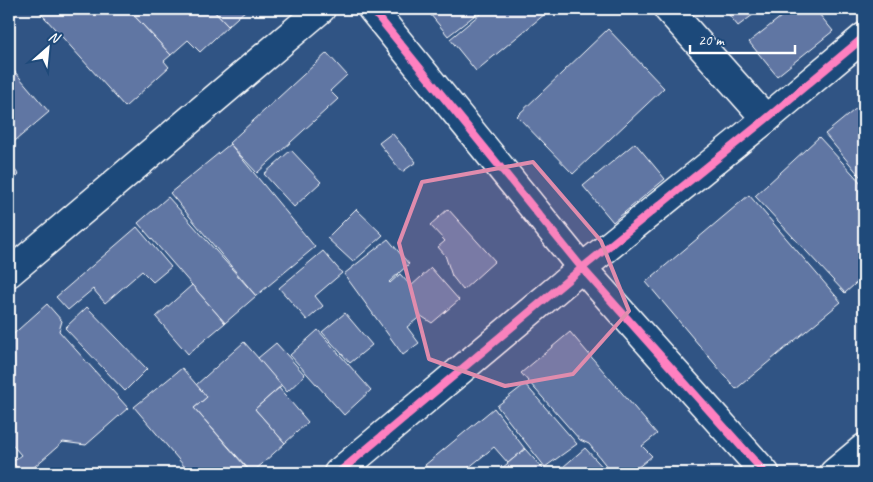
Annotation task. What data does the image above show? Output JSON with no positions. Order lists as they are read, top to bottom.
{
  "scale_bar": "20 m",
  "north": "top right"
}
